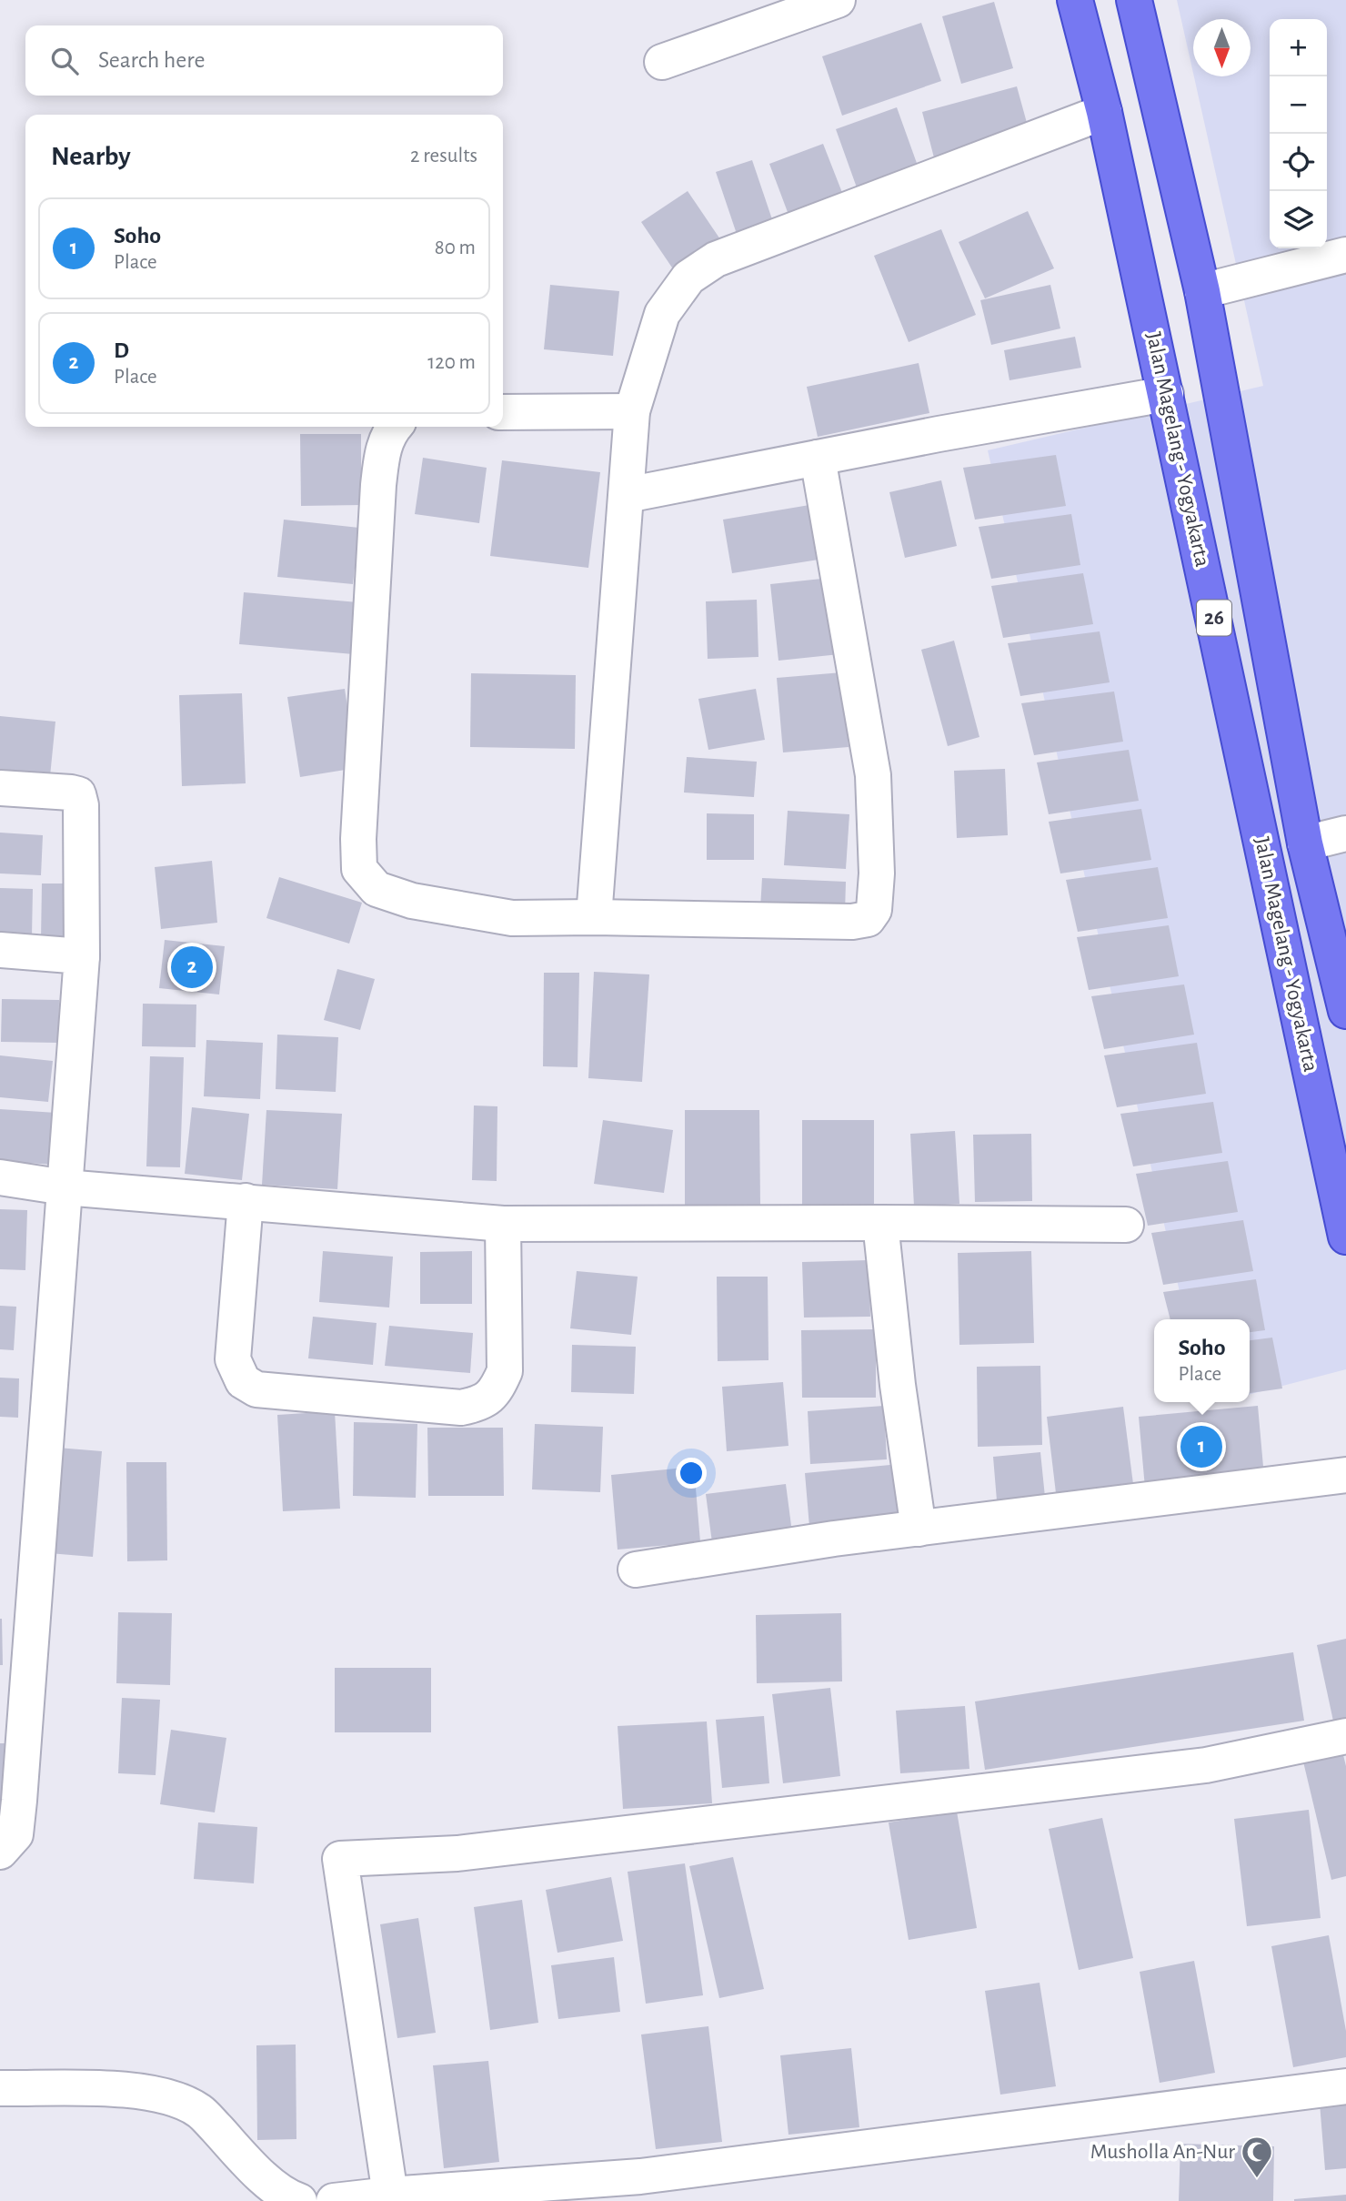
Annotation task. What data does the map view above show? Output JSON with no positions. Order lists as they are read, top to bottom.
{
  "streets": {
    "highway": ["Jalan Magelang - Yogyakarta", "26"]
  },
  "places": {
    "mosque": ["Musholla An-Nur"]
  },
  "north": "bottom",
  "page": {
    "map_buttons": ["+", "−"],
    "search": "Search here",
    "heading": ["Nearby", "2 results"],
    "list": [
      {
        "mark": "1",
        "name": "Soho",
        "note": "Place",
        "value": "80 m"
      },
      {
        "mark": "2",
        "name": "D",
        "note": "Place",
        "value": "120 m"
      }
    ],
    "pins": ["2", "1"],
    "popup": ["Soho", "Place"]
  }
}
